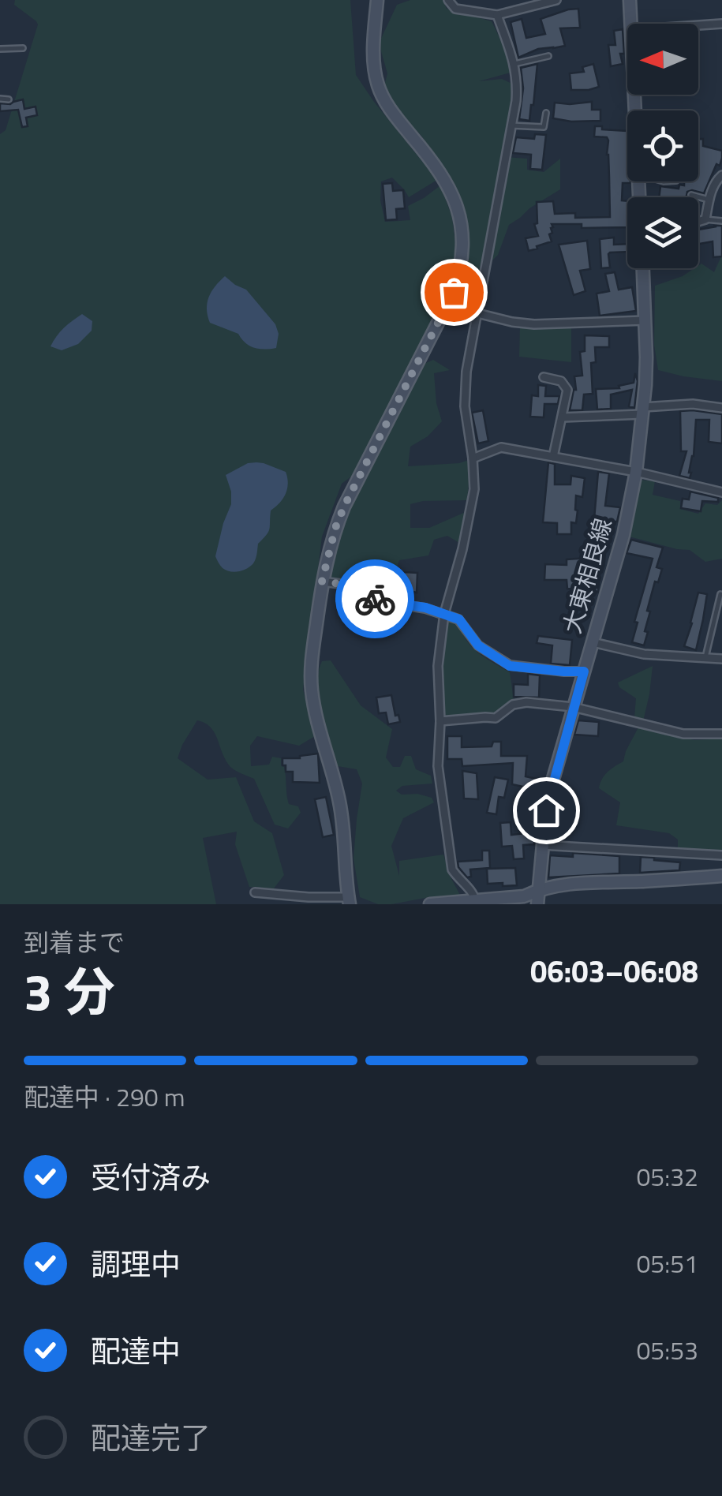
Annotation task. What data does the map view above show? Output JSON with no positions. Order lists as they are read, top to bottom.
{
  "streets": {
    "street": ["大東相良線"]
  },
  "north": "left",
  "page": {
    "heading": ["3 分", "到着まで", "06:03–06:08"],
    "bar": "配達中 · 290 m",
    "list": [
      ["受付済み", "05:32"],
      ["調理中", "05:51"],
      ["配達中", "05:53"],
      "配達完了"
    ]
  }
}
